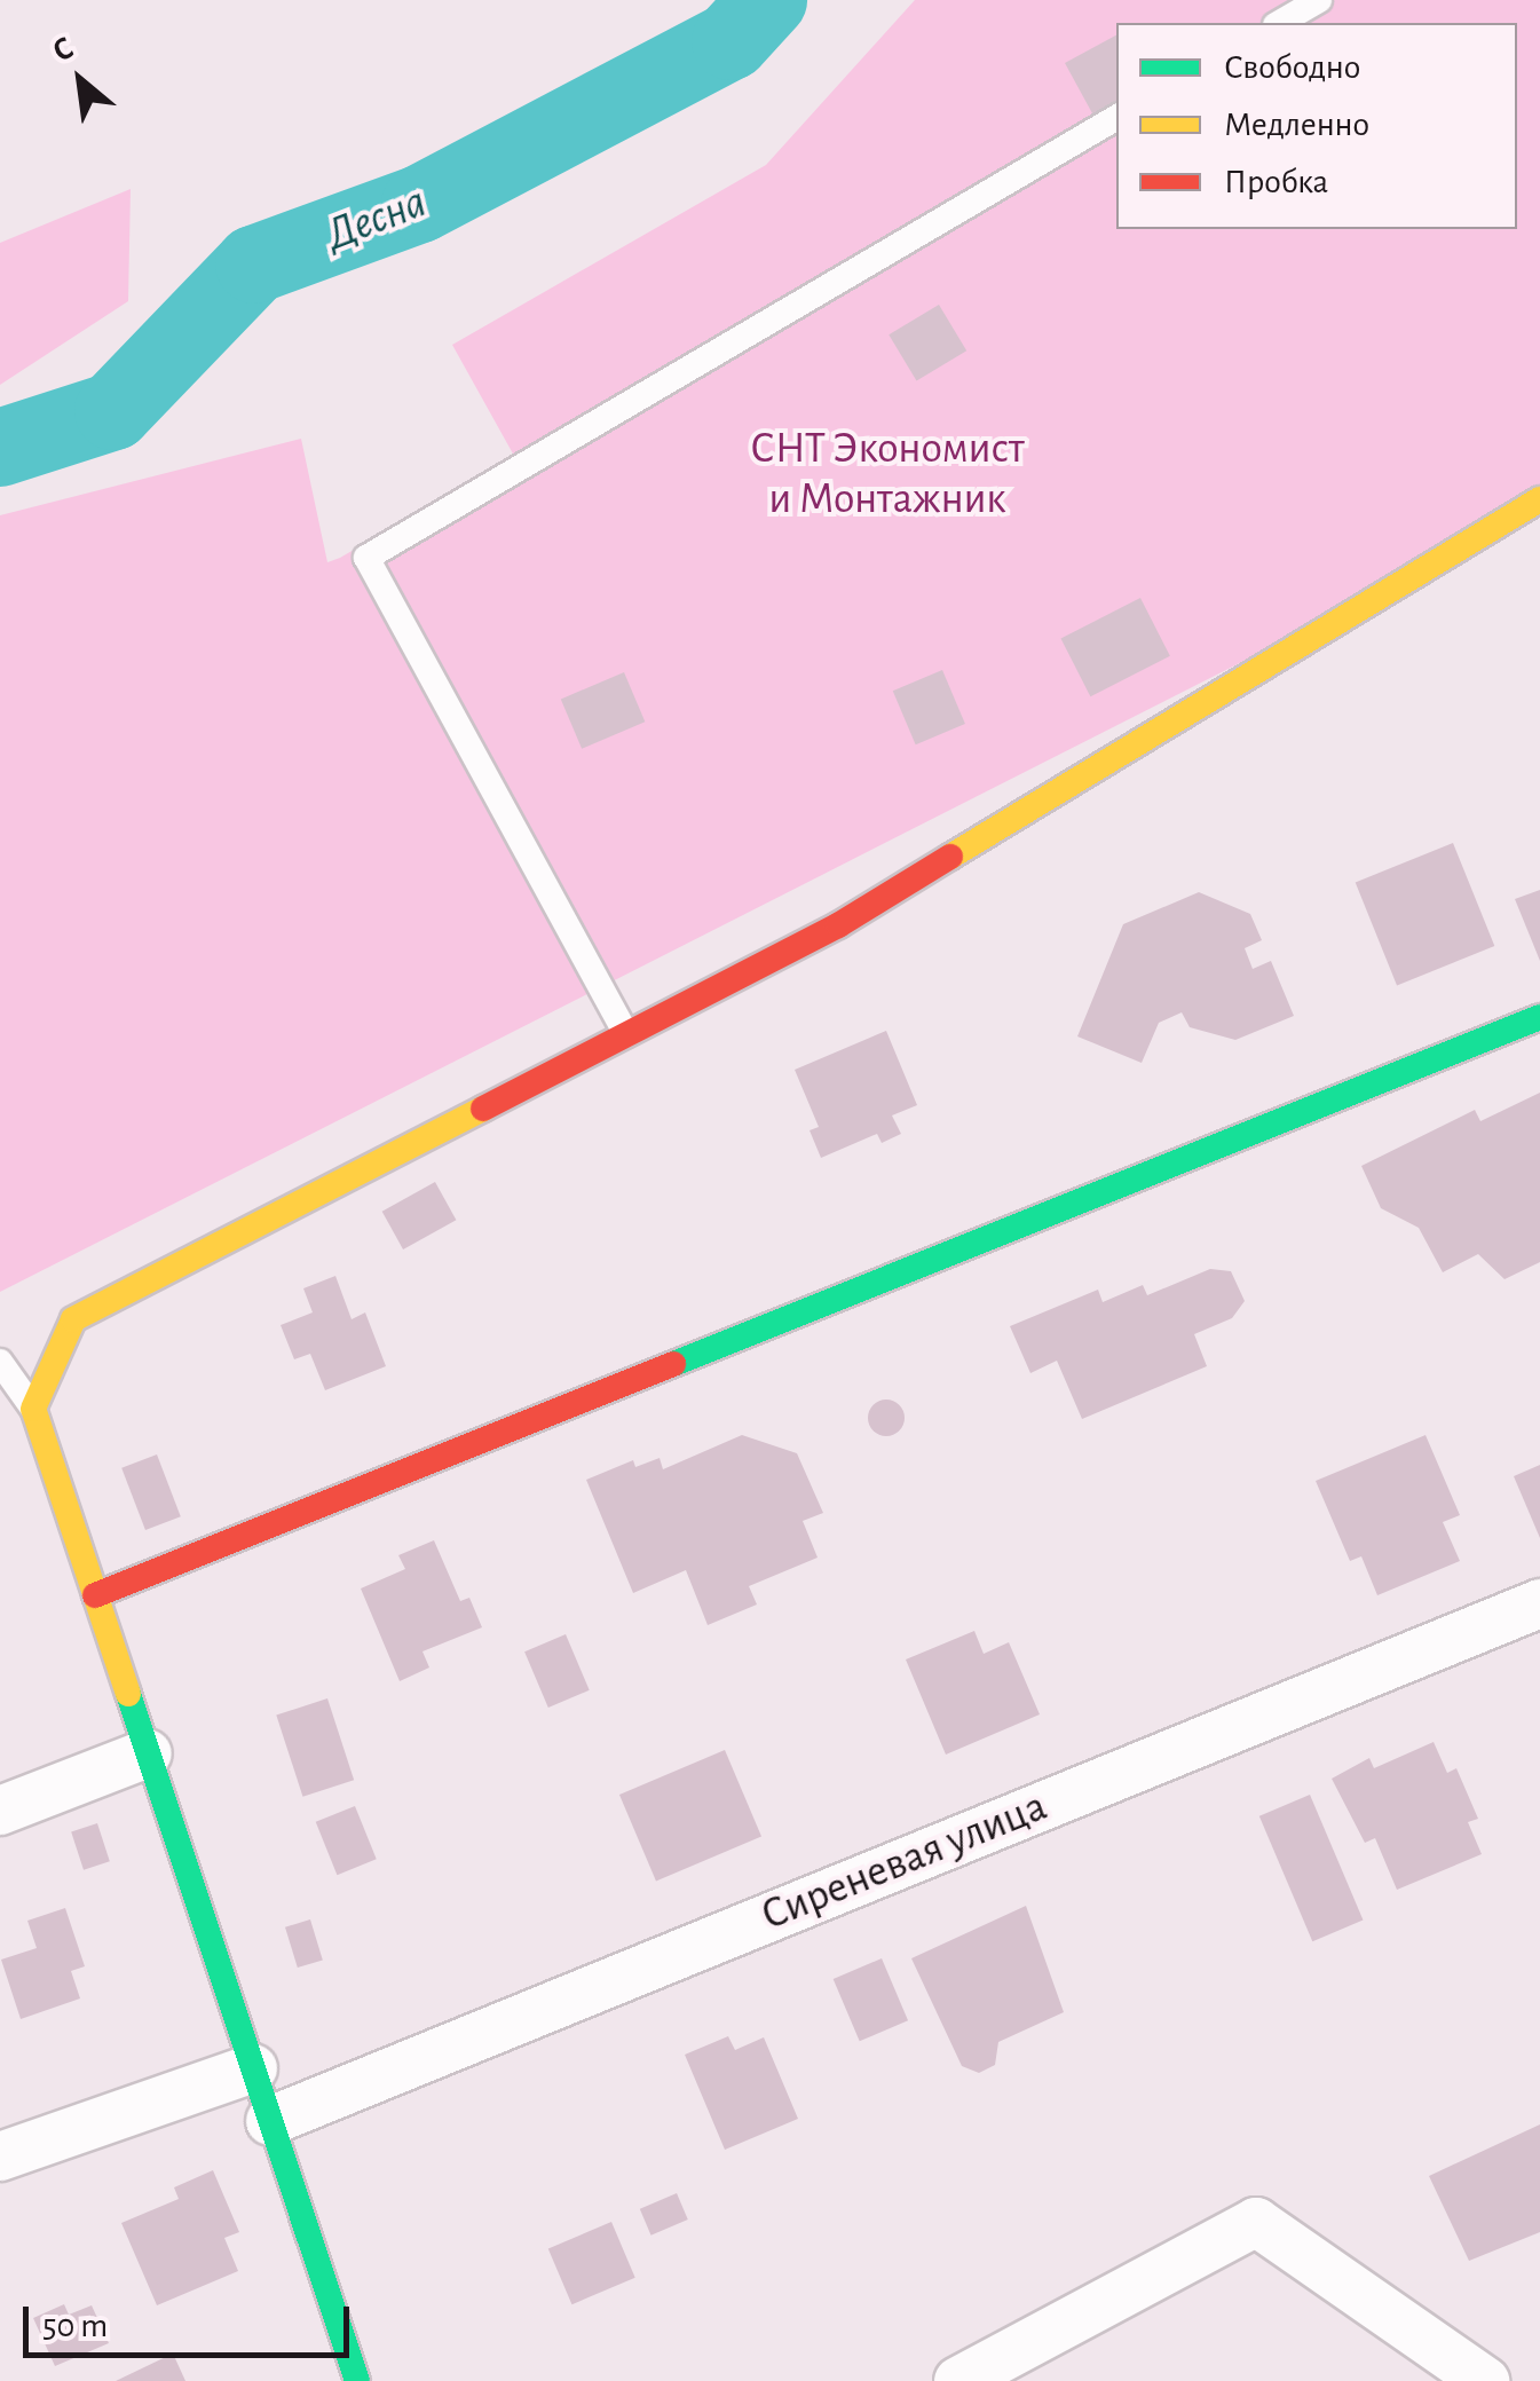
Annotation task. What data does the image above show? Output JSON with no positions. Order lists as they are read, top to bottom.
{
  "streets": {
    "street": ["Сиреневая улица"]
  },
  "water": ["Десна"],
  "parks": ["СНТ Экономист и Монтажник"],
  "legend": ["Свободно", "Медленно", "Пробка"],
  "scale_bar": "50 m",
  "north": "top left"
}
